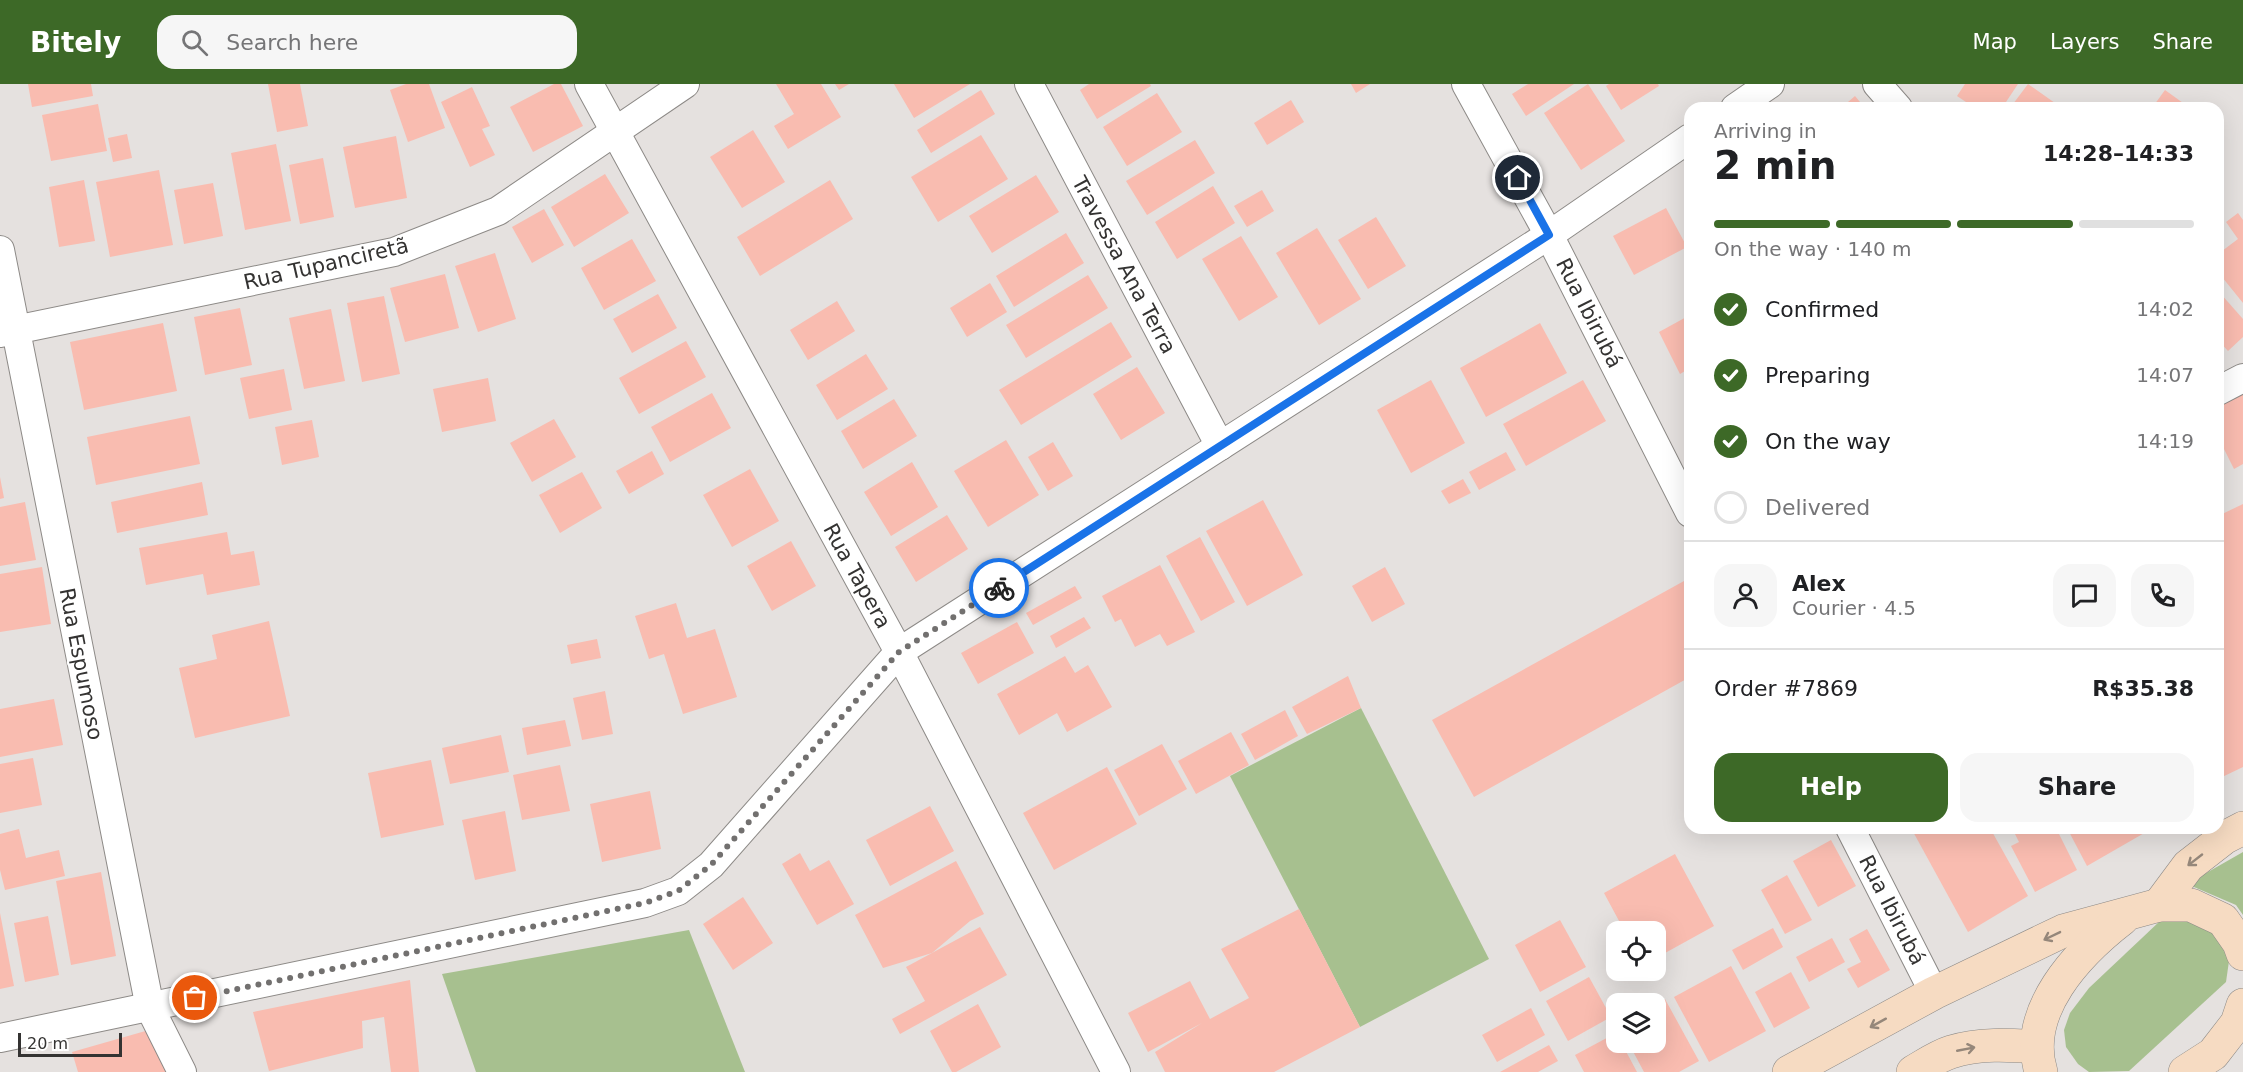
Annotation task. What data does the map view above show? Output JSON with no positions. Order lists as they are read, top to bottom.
{
  "streets": {
    "street": [
      "Rua Tupanciretã",
      "Travessa Ana Terra",
      "Rua Ibirubá",
      "Rua Tapera",
      "Rua Espumoso"
    ]
  },
  "crossings": [
    ["Rua Tupanciretã", "Rua Tapera"],
    ["Rua Tupanciretã", "Rua Espumoso"]
  ],
  "scale_bar": "20 m",
  "page": {
    "header": "Bitely",
    "search": "Search here",
    "nav": ["Map", "Layers", "Share"],
    "heading": ["2 min", "Arriving in", "14:28–14:33"],
    "panel": [
      "Alex",
      "Courier · 4.5",
      "Order #7869",
      "R$35.38"
    ],
    "bar": "On the way · 140 m",
    "list": [
      ["Confirmed", "14:02"],
      ["Preparing", "14:07"],
      ["On the way", "14:19"],
      "Delivered"
    ],
    "buttons": ["Help", "Share"],
    "scale": "20 m"
  }
}
